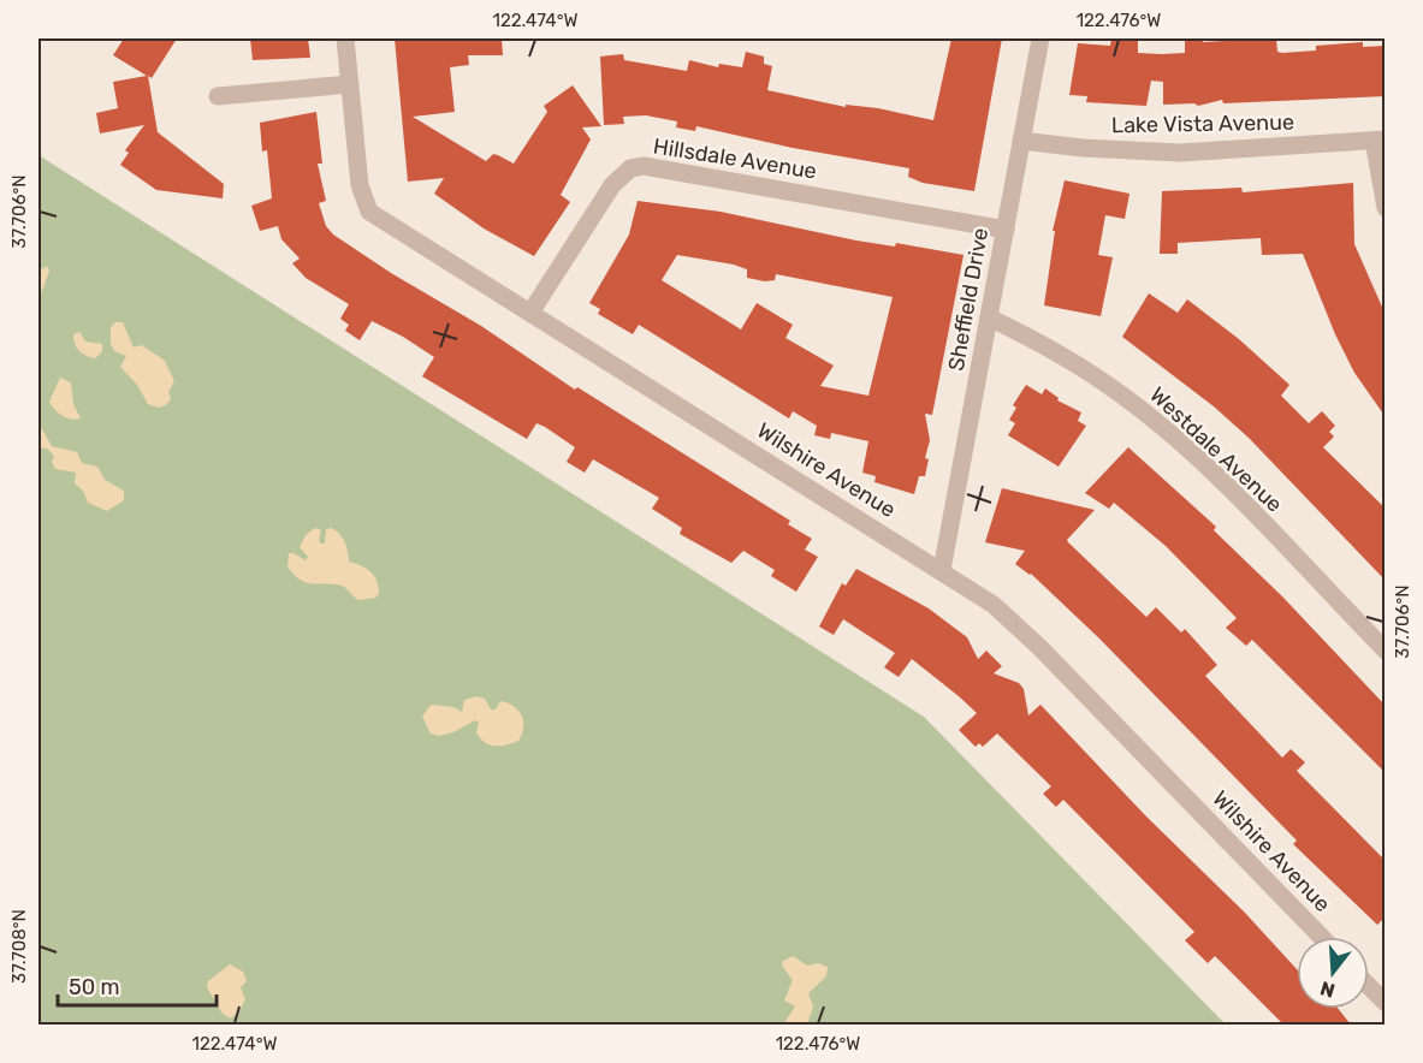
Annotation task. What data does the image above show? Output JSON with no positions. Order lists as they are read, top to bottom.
{
  "streets": {
    "street": [
      "Lake Vista Avenue",
      "Hillsdale Avenue",
      "Sheffield Drive",
      "Westdale Avenue",
      "Wilshire Avenue"
    ]
  },
  "crossings": [
    ["Lake Vista Avenue", "Sheffield Drive"],
    ["Hillsdale Avenue", "Sheffield Drive"],
    ["Hillsdale Avenue", "Wilshire Avenue"],
    ["Sheffield Drive", "Westdale Avenue"],
    ["Sheffield Drive", "Wilshire Avenue"]
  ],
  "scale_bar": "50 m",
  "north": "bottom",
  "coordinates": [
    "122.474°W",
    "122.476°W",
    "37.706°N",
    "37.708°N"
  ]
}
